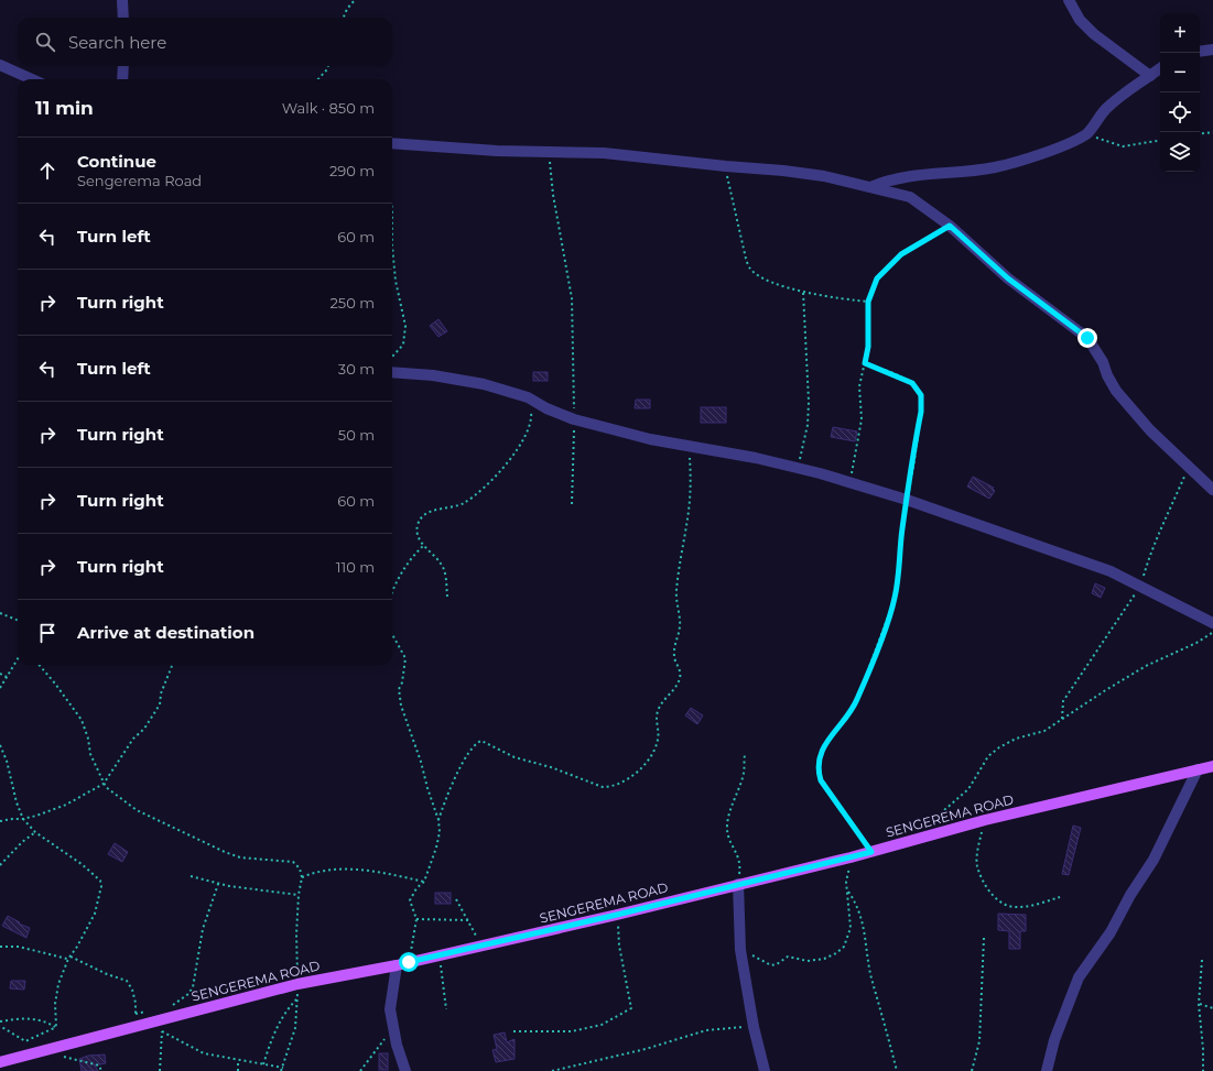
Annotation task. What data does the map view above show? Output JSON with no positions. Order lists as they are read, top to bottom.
{
  "streets": {
    "main road": ["SENGEREMA ROAD"]
  },
  "page": {
    "map_buttons": ["+", "−"],
    "search": "Search here",
    "heading": ["11 min", "Walk · 850 m"],
    "list": [
      ["Continue", "Sengerema Road", "290 m"],
      ["Turn left", "60 m"],
      ["Turn right", "250 m"],
      ["Turn left", "30 m"],
      ["Turn right", "50 m"],
      ["Turn right", "60 m"],
      ["Turn right", "110 m"],
      "Arrive at destination"
    ]
  }
}
